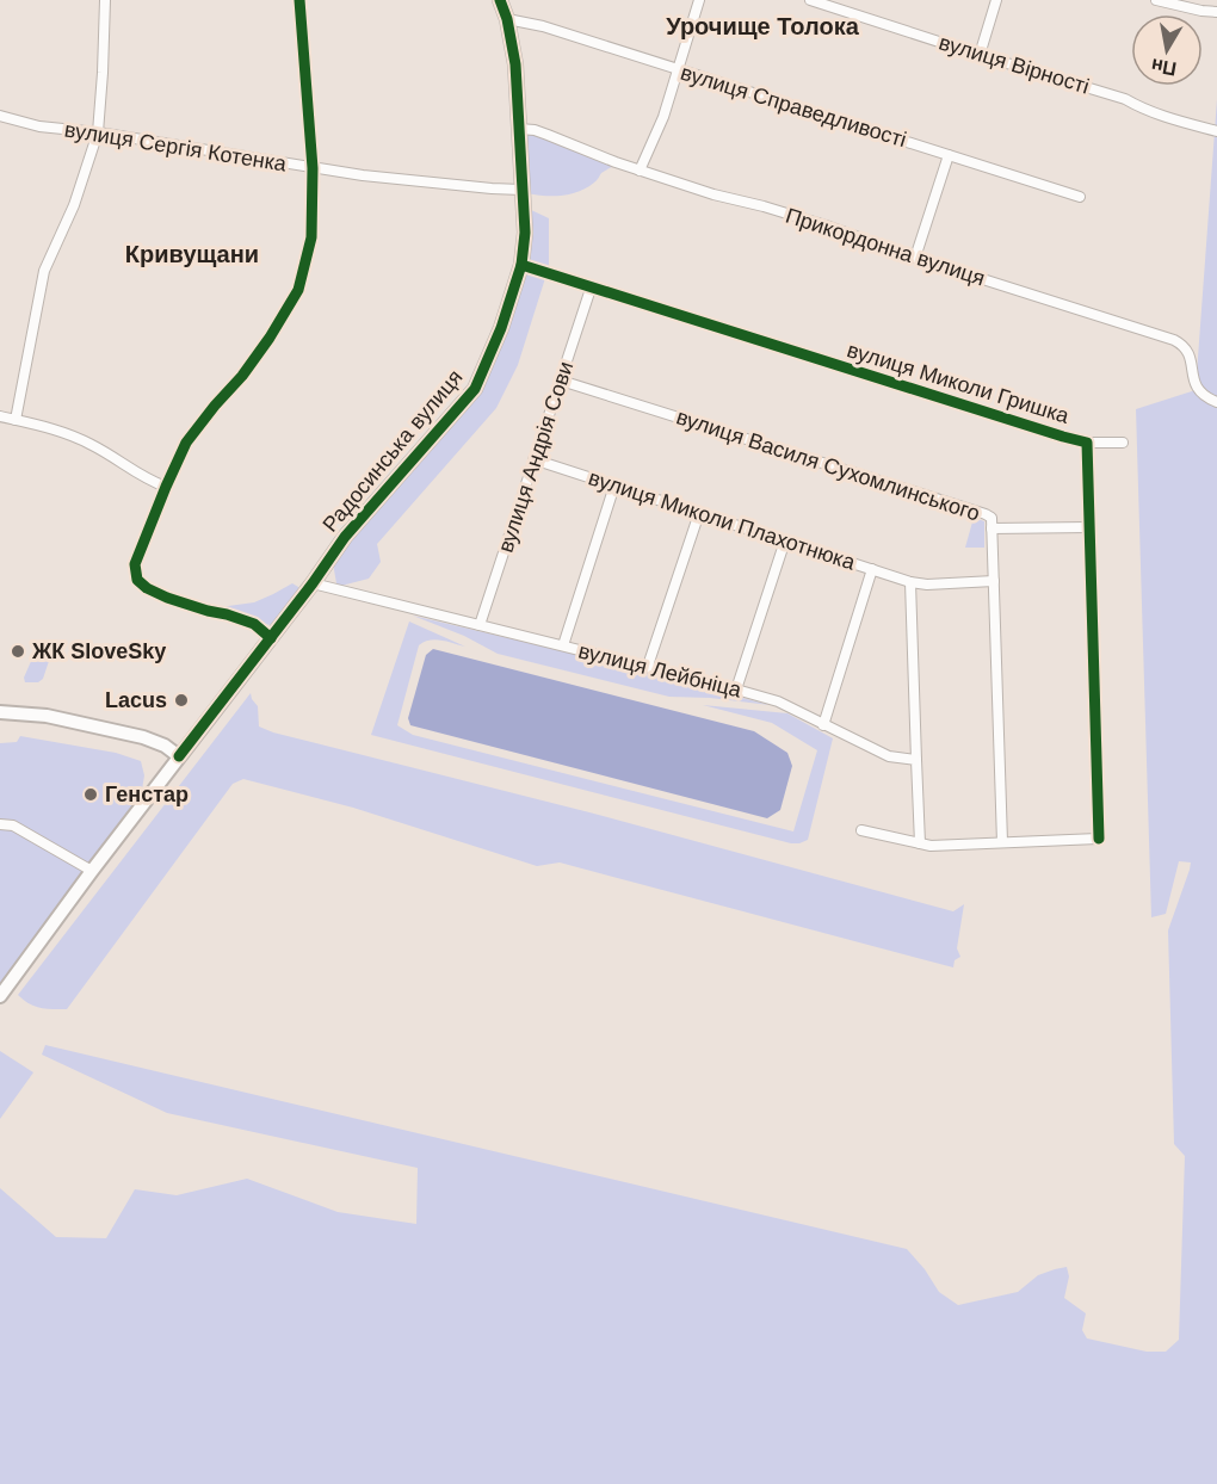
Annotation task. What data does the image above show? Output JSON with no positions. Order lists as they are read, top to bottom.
{
  "streets": {
    "street": [
      "вулиця Вірності",
      "вулиця Справедливості",
      "вулиця Сергія Котенка",
      "Прикордонна вулиця",
      "вулиця Миколи Гришка",
      "Радосинська вулиця",
      "вулиця Андрія Сови",
      "вулиця Василя Сухомлинського",
      "вулиця Миколи Плахотнюка",
      "вулиця Лейбніца"
    ]
  },
  "crossings": [
    ["вулиця Справедливості", "Радосинська вулиця"],
    ["вулиця Сергія Котенка", "Радосинська вулиця"],
    ["Прикордонна вулиця", "Радосинська вулиця"],
    ["вулиця Миколи Гришка", "Радосинська вулиця"],
    ["вулиця Миколи Гришка", "вулиця Андрія Сови"],
    ["вулиця Миколи Гришка", "вулиця Василя Сухомлинського"],
    ["Радосинська вулиця", "вулиця Лейбніца"],
    ["вулиця Андрія Сови", "вулиця Василя Сухомлинського"],
    ["вулиця Андрія Сови", "вулиця Миколи Плахотнюка"],
    ["вулиця Андрія Сови", "вулиця Лейбніца"],
    ["вулиця Василя Сухомлинського", "вулиця Миколи Плахотнюка"]
  ],
  "districts": ["Урочище Толока", "Кривущани"],
  "places": ["ЖК SloveSky", "Lacus", "Генстар"],
  "north": "bottom"
}
